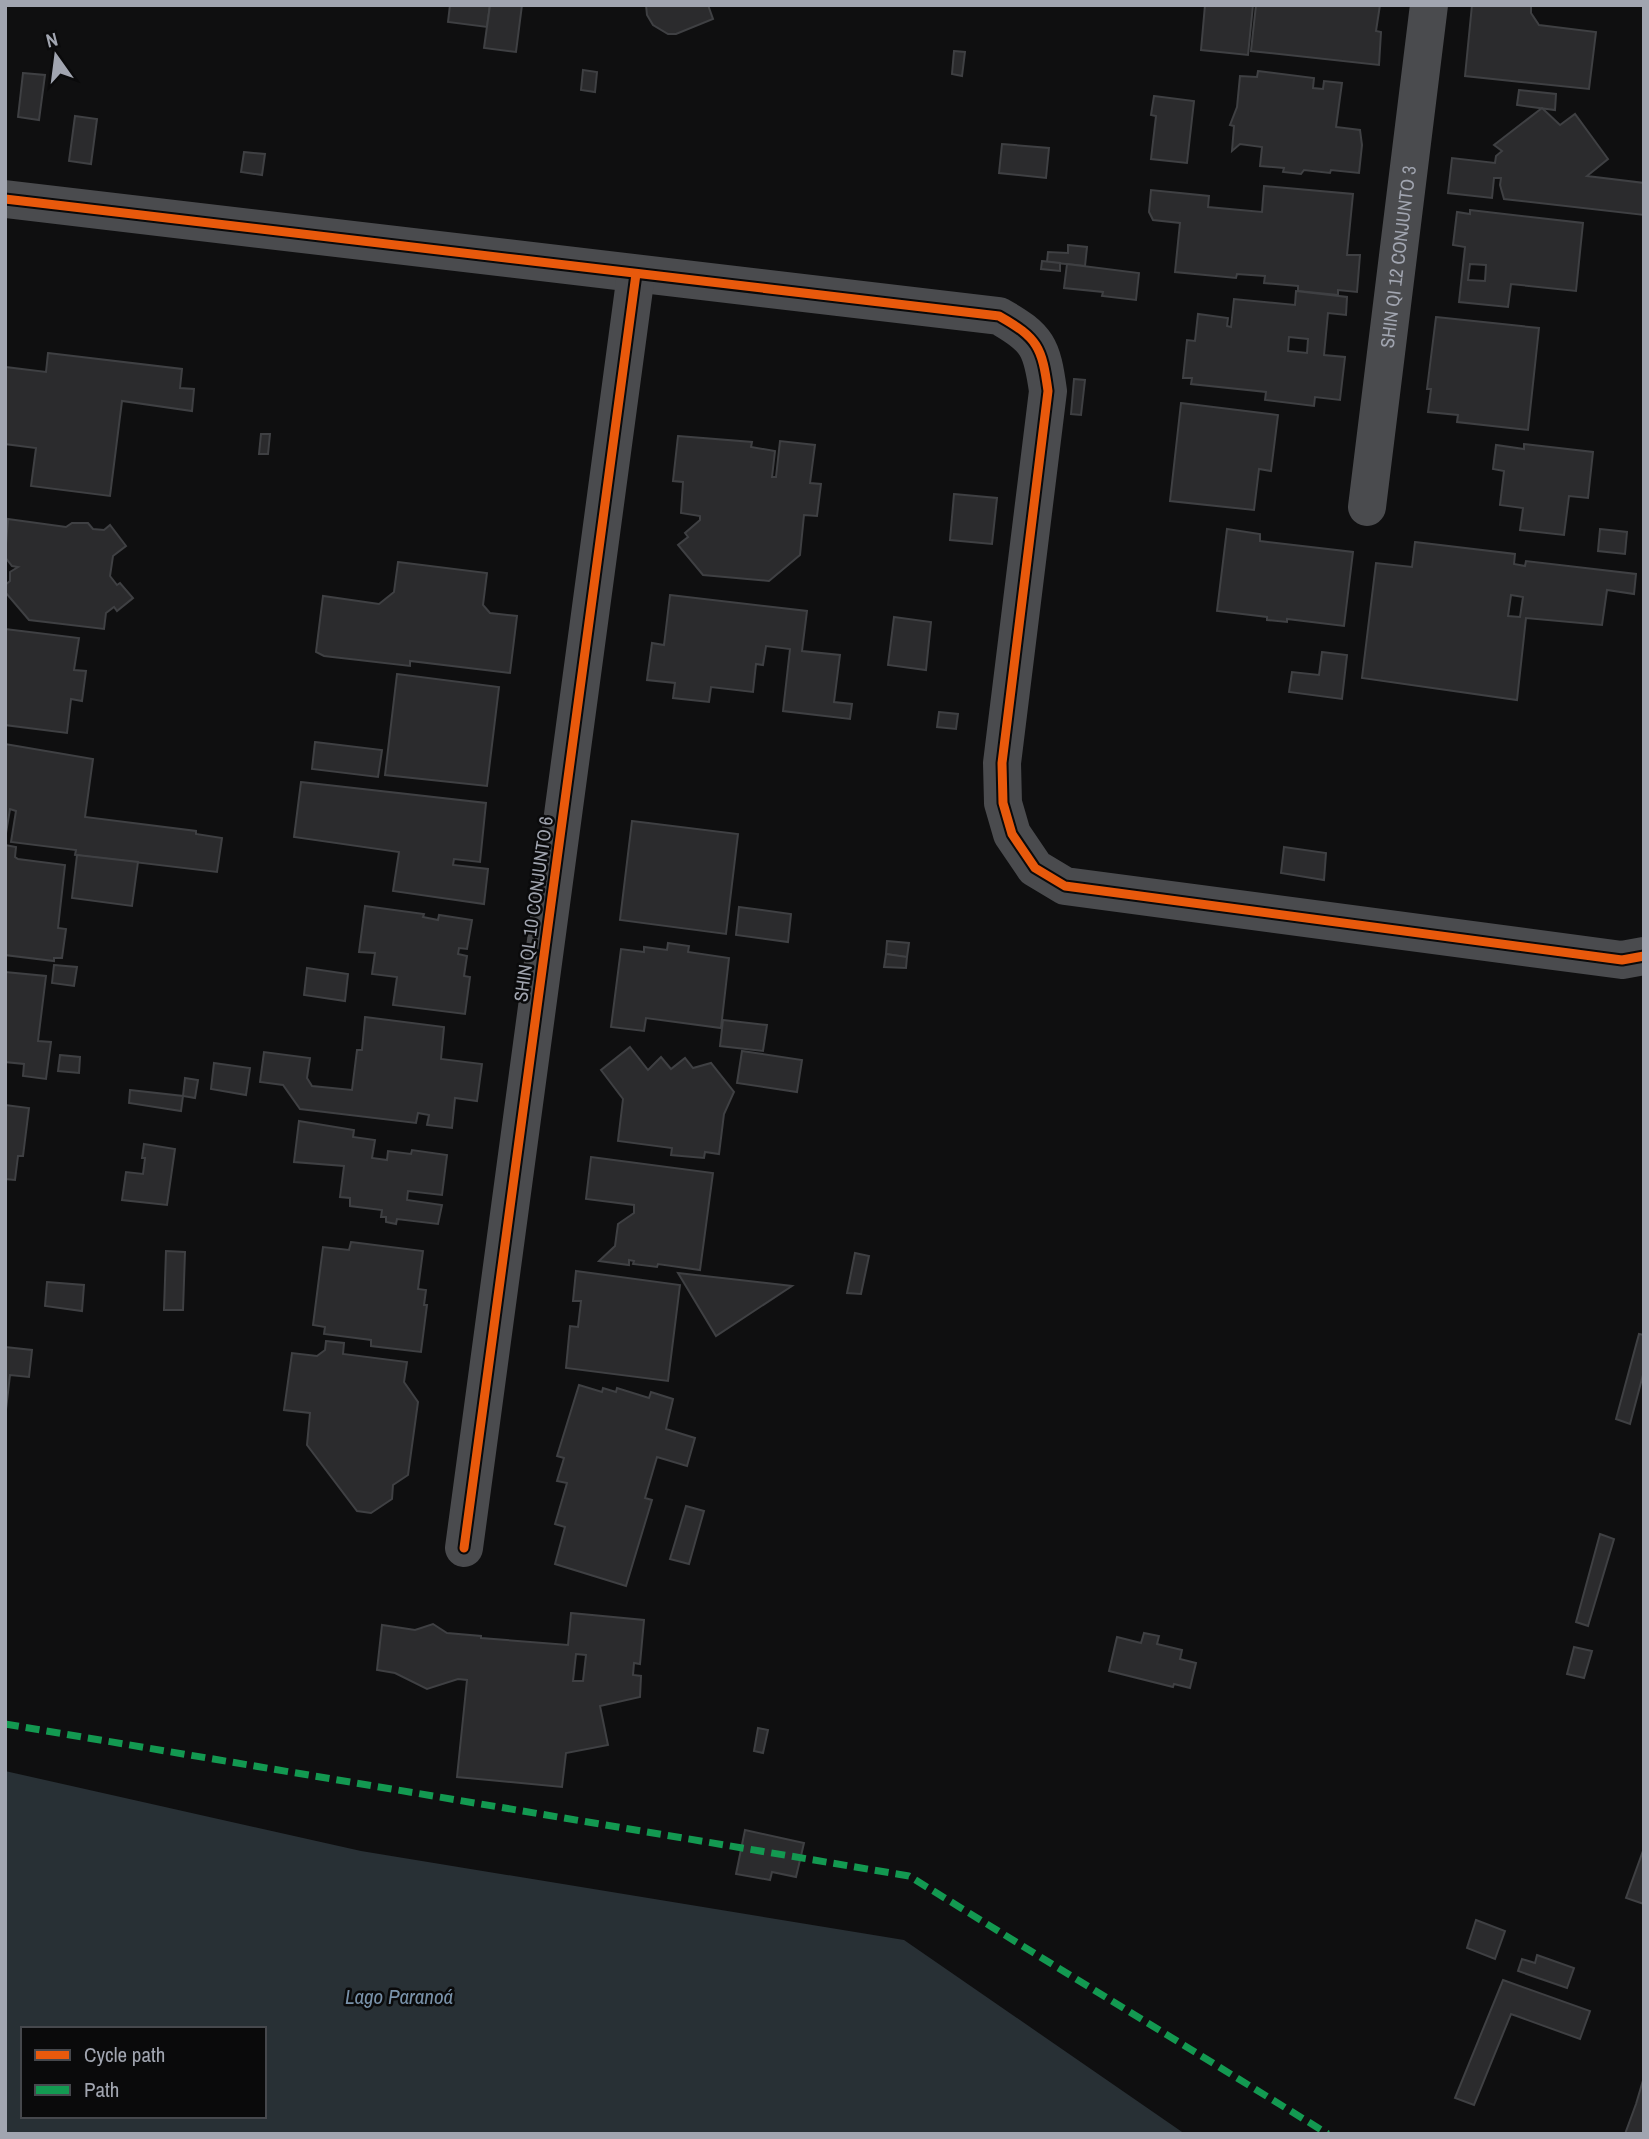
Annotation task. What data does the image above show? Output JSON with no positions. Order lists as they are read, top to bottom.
{
  "streets": {
    "street": ["SHIN QI 12 CONJUNTO 3", "SHIN QL 10 CONJUNTO 6"]
  },
  "water": ["Lago Paranoá"],
  "legend": ["Cycle path", "Path"],
  "north": "top"
}
